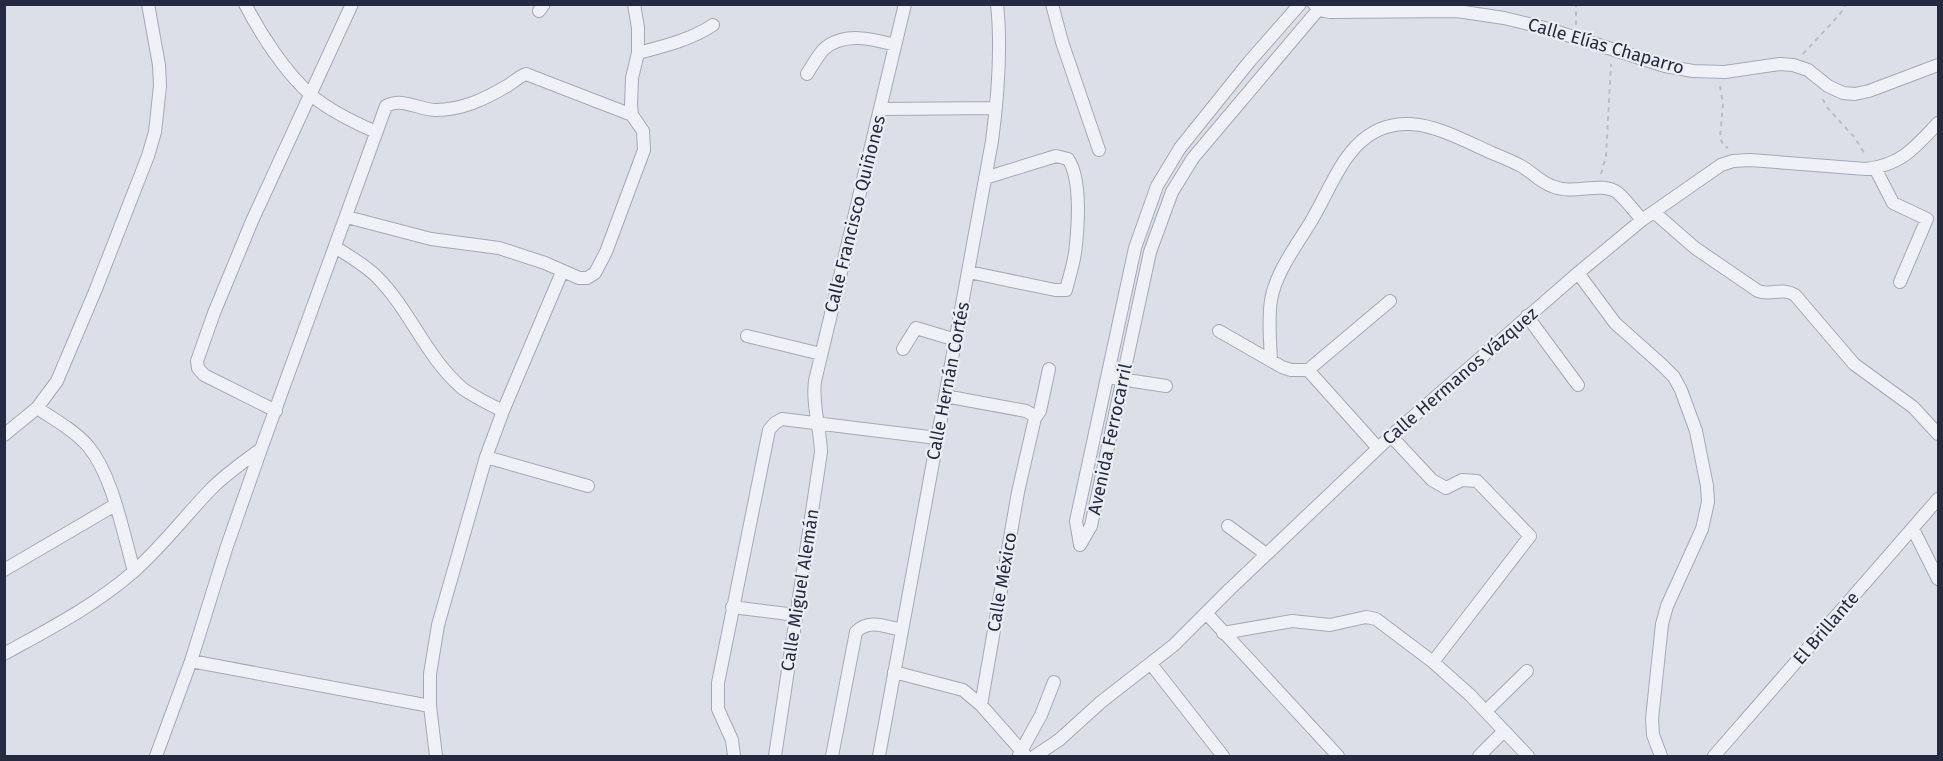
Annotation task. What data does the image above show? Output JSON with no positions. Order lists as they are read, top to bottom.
{
  "streets": {
    "street": [
      "Calle Elías Chaparro",
      "Calle Francisco Quiñones",
      "Calle Hermanos Vázquez",
      "Calle Hernán Cortés",
      "Avenida Ferrocarril",
      "Calle México",
      "Calle Miguel Alemán",
      "El Brillante"
    ]
  },
  "crossings": [
    ["Calle Elías Chaparro", "Avenida Ferrocarril"],
    ["Calle Francisco Quiñones", "Calle Miguel Alemán"]
  ]
}
